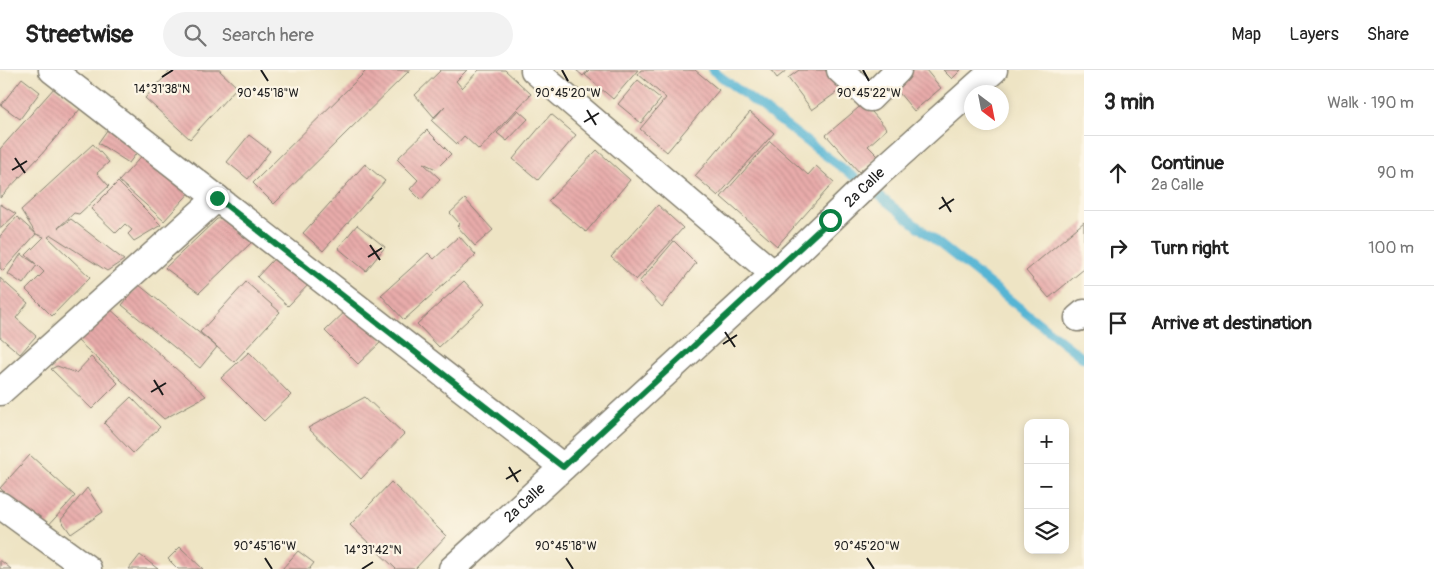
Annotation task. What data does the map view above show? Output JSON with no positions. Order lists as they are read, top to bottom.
{
  "streets": {
    "street": ["2a Calle"]
  },
  "north": "bottom right",
  "page": {
    "header": "Streetwise",
    "search": "Search here",
    "nav": ["Map", "Layers", "Share"],
    "heading": ["3 min", "Walk · 190 m"],
    "list": [
      ["Continue", "2a Calle", "90 m"],
      ["Turn right", "100 m"],
      "Arrive at destination"
    ],
    "map_buttons": ["+", "−"]
  },
  "coordinates": [
    "14°31'38\"N",
    "90°45'18\"W",
    "90°45'20\"W",
    "90°45'22\"W",
    "90°45'16\"W",
    "14°31'42\"N"
  ]
}
